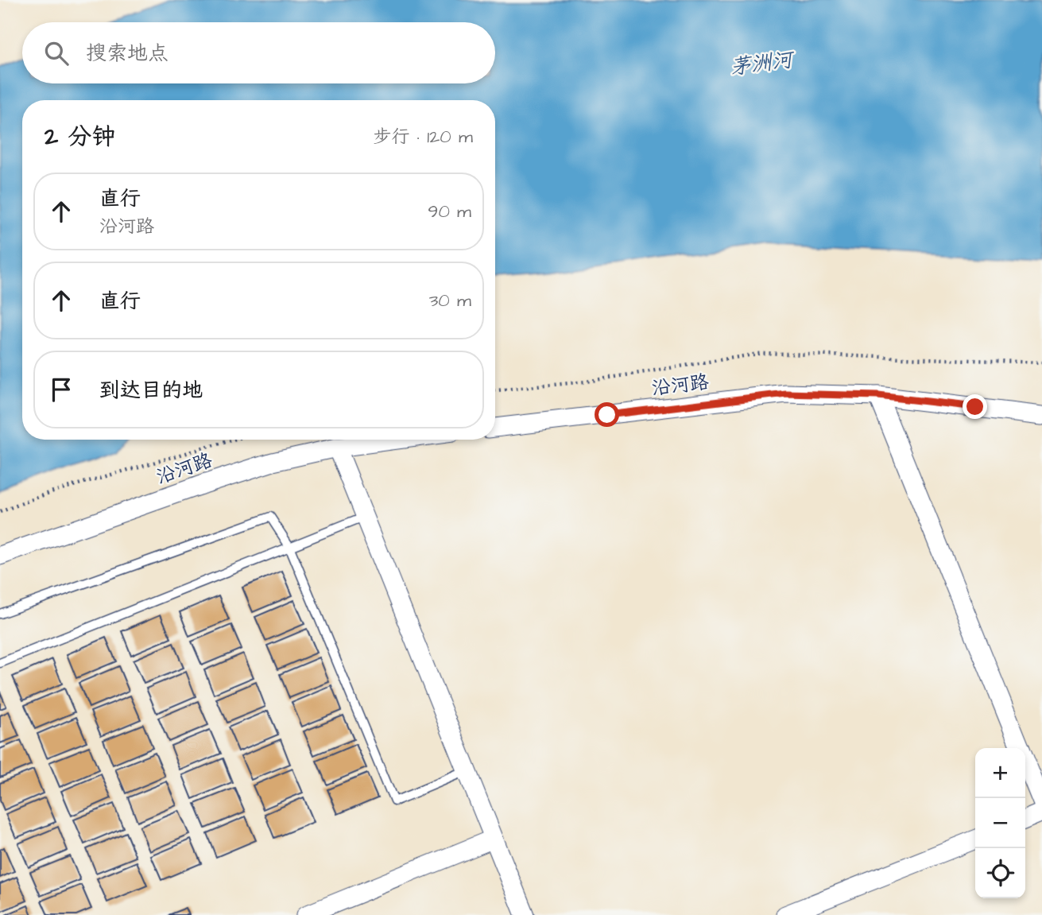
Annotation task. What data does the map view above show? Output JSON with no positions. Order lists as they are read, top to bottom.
{
  "streets": {
    "street": ["沿河路"]
  },
  "water": ["茅洲河"],
  "page": {
    "search": "搜索地点",
    "heading": ["2 分钟", "步行 · 120 m"],
    "list": [
      ["直行", "沿河路", "90 m"],
      ["直行", "30 m"],
      "到达目的地"
    ],
    "map_buttons": ["+", "−"]
  }
}
